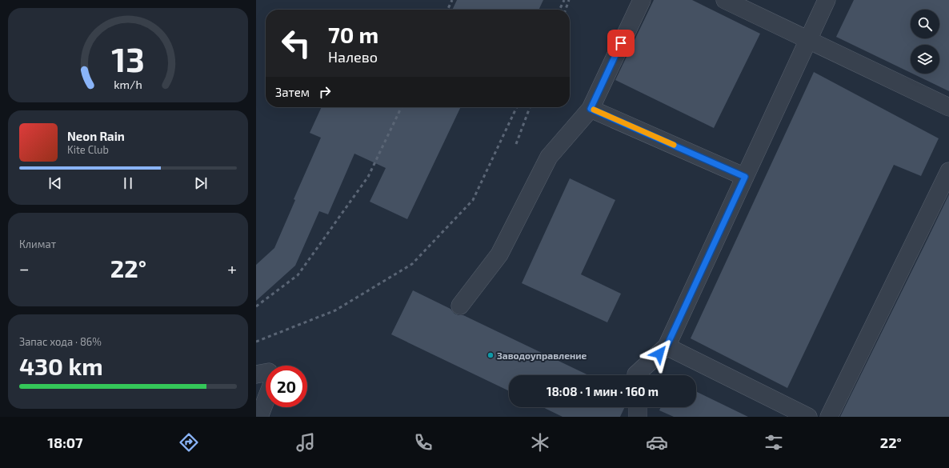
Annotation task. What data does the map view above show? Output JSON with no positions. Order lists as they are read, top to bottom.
{
  "places": ["Заводоуправление"],
  "page": {
    "turn": ["70 m", "Налево"],
    "then": "Затем",
    "song": ["Neon Rain", "Kite Club"],
    "tile": [
      "Климат",
      ["Запас хода · 86%", "430 km"]
    ],
    "heat": ["−", "22°", "+"],
    "limit": "20",
    "trip": "18:08 · 1 мин · 160 m",
    "tabs": ["18:07", "22°"],
    "gauge": ["13", "km/h"]
  }
}
